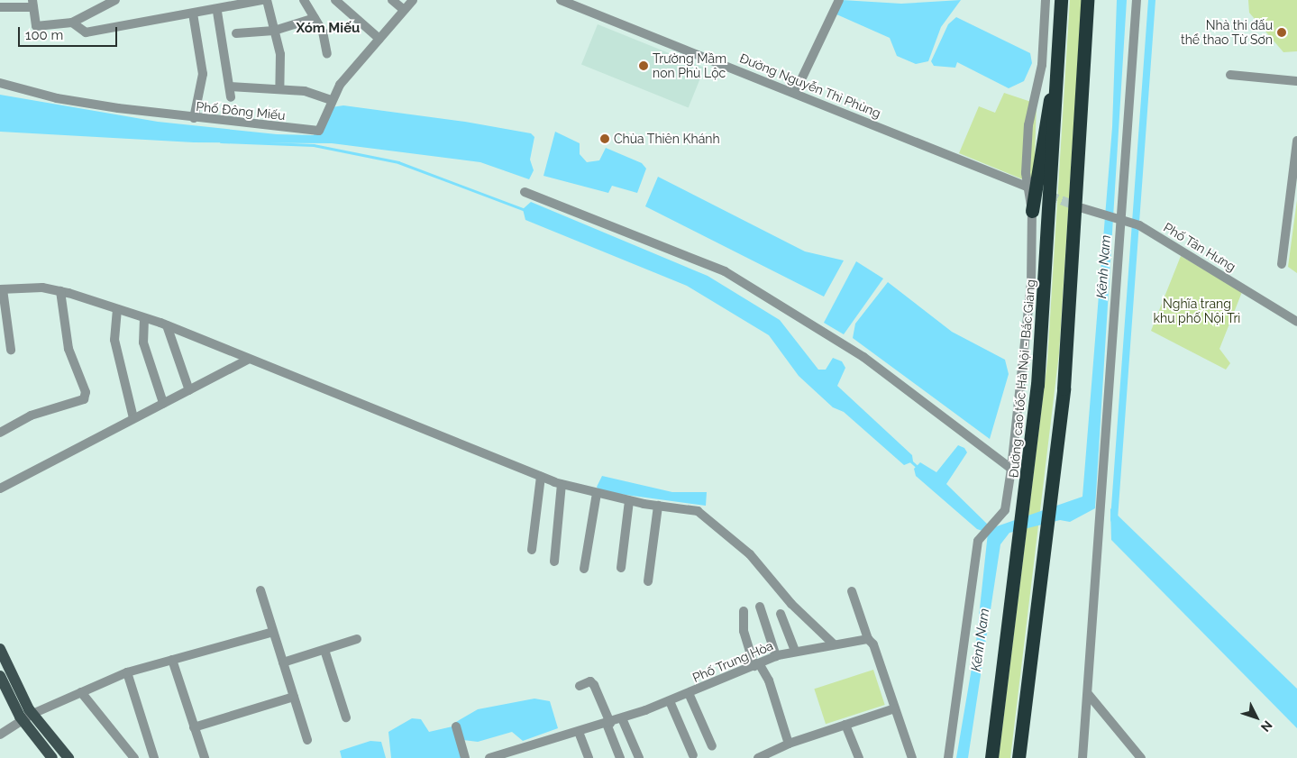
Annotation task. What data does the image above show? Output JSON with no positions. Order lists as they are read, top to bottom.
{
  "streets": {
    "highway": ["Đường cao tốc Hà Nội - Bắc Giang"],
    "street": [
      "Đường Nguyễn Thì Phùng",
      "Phố Đông Miếu",
      "Phố Tân Hưng",
      "Phố Trung Hòa"
    ]
  },
  "districts": ["Xóm Miếu"],
  "water": ["Kênh Nam"],
  "parks": ["Nghĩa trang khu phố Nội Trì"],
  "places": ["Nhà thi đấu thể thao Từ Sơn", "Trường Mầm non Phù Lộc", "Chùa Thiên Khánh"],
  "scale_bar": "100 m",
  "north": "bottom right"
}
